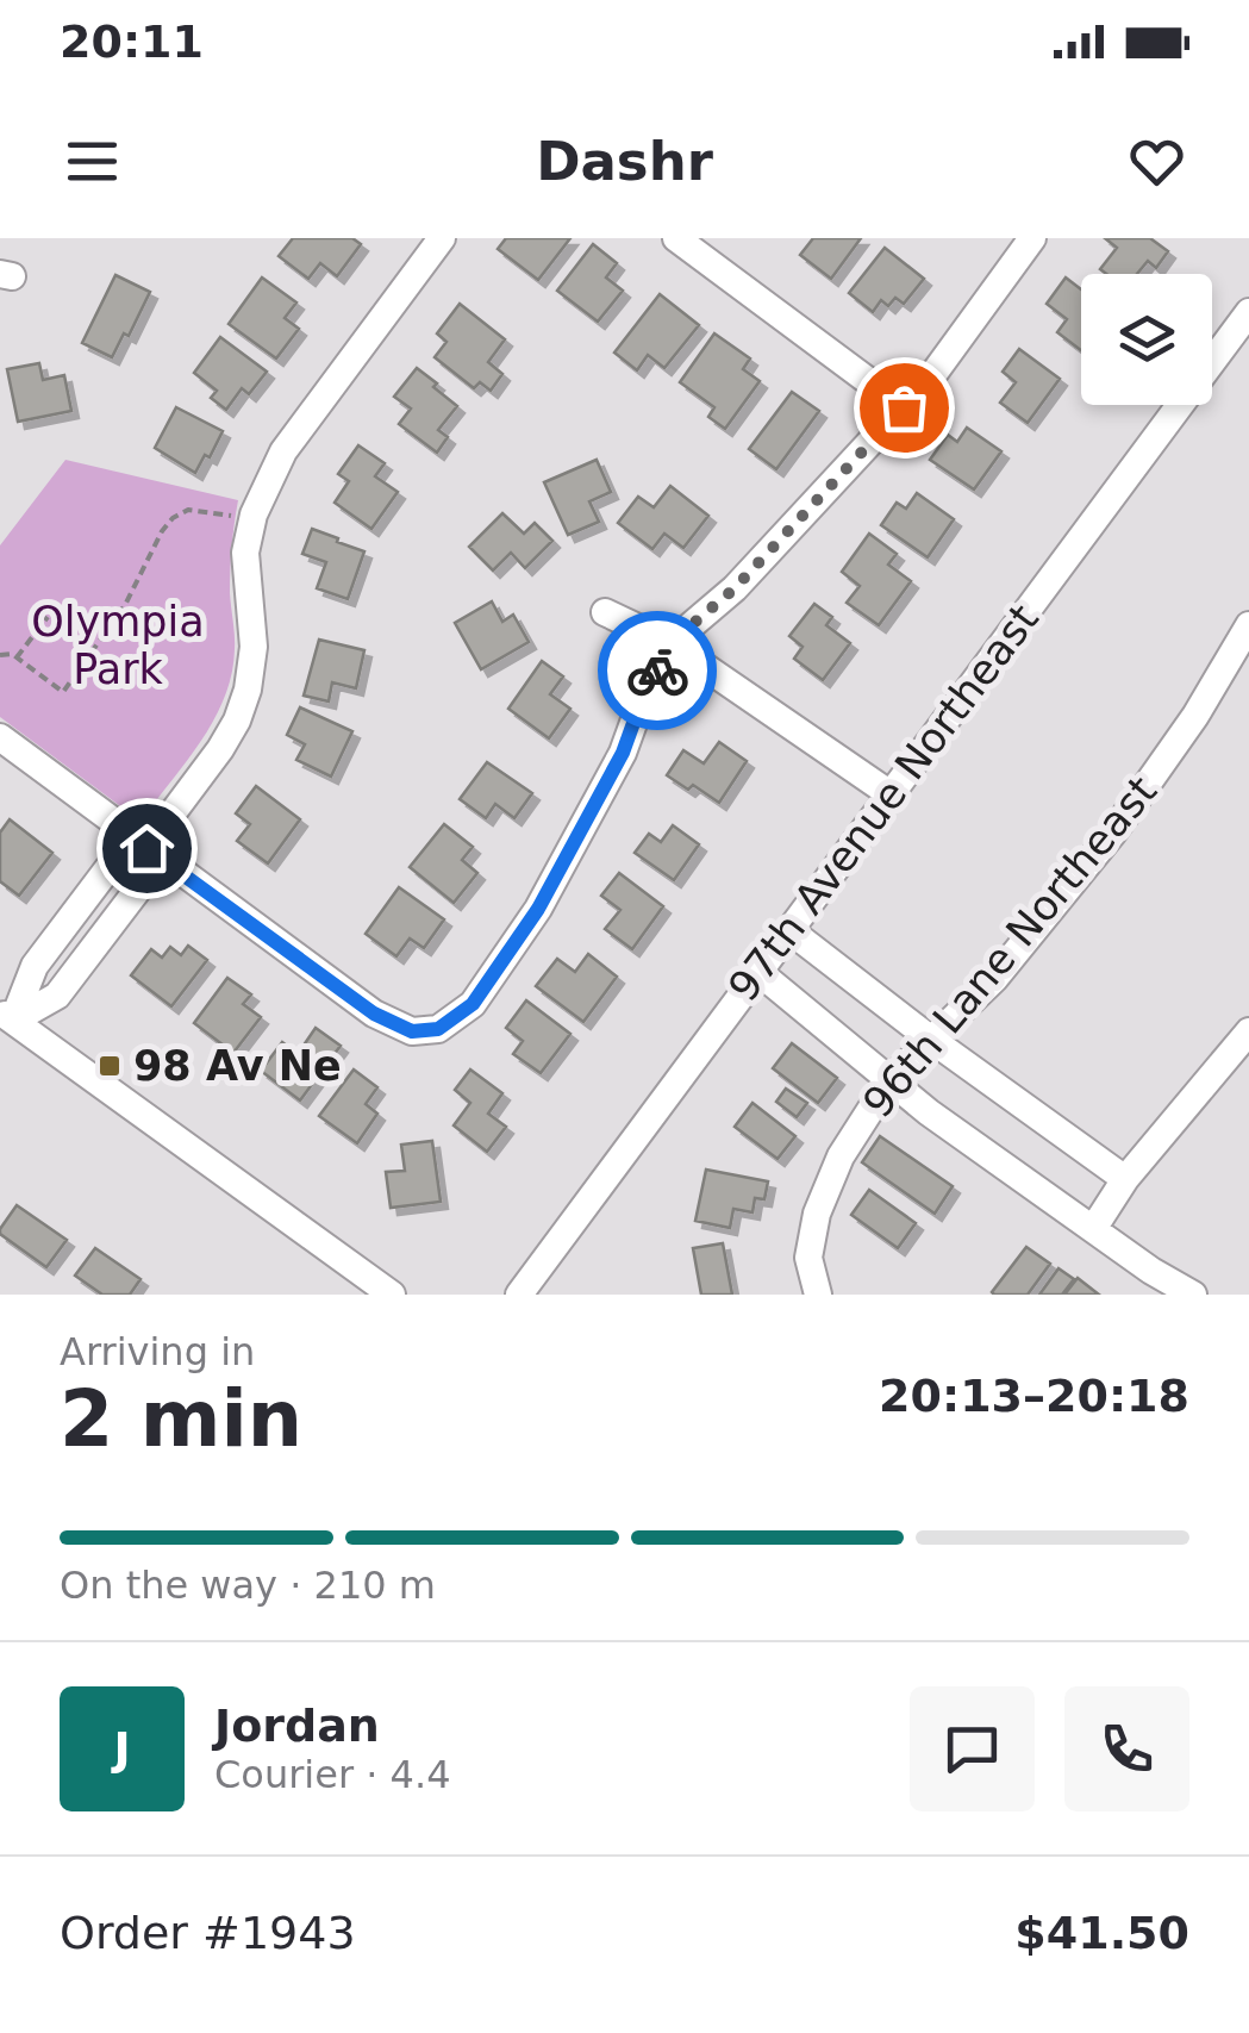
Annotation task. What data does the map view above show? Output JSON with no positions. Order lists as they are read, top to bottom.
{
  "streets": {
    "street": ["97th Avenue Northeast", "96th Lane Northeast"]
  },
  "parks": ["Olympia Park"],
  "places": {
    "transit": ["98 Av Ne"]
  },
  "page": {
    "status": "20:11",
    "header": "Dashr",
    "heading": ["2 min", "Arriving in", "20:13–20:18"],
    "panel": [
      "Jordan",
      "Courier · 4.4",
      "Order #1943",
      "$41.50"
    ],
    "bar": "On the way · 210 m",
    "round": "J"
  }
}
